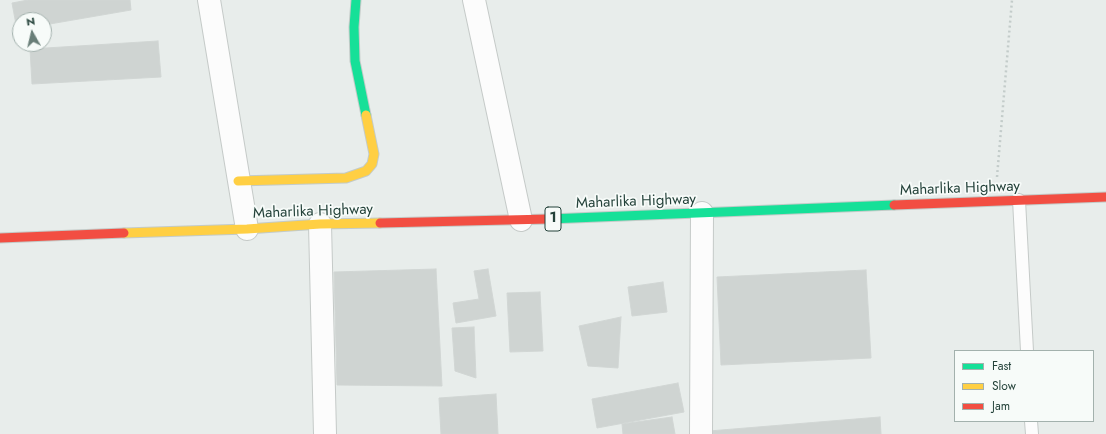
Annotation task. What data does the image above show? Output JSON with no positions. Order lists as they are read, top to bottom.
{
  "streets": {
    "main road": ["Maharlika Highway", "1"]
  },
  "legend": ["Fast", "Slow", "Jam"],
  "north": "top"
}
